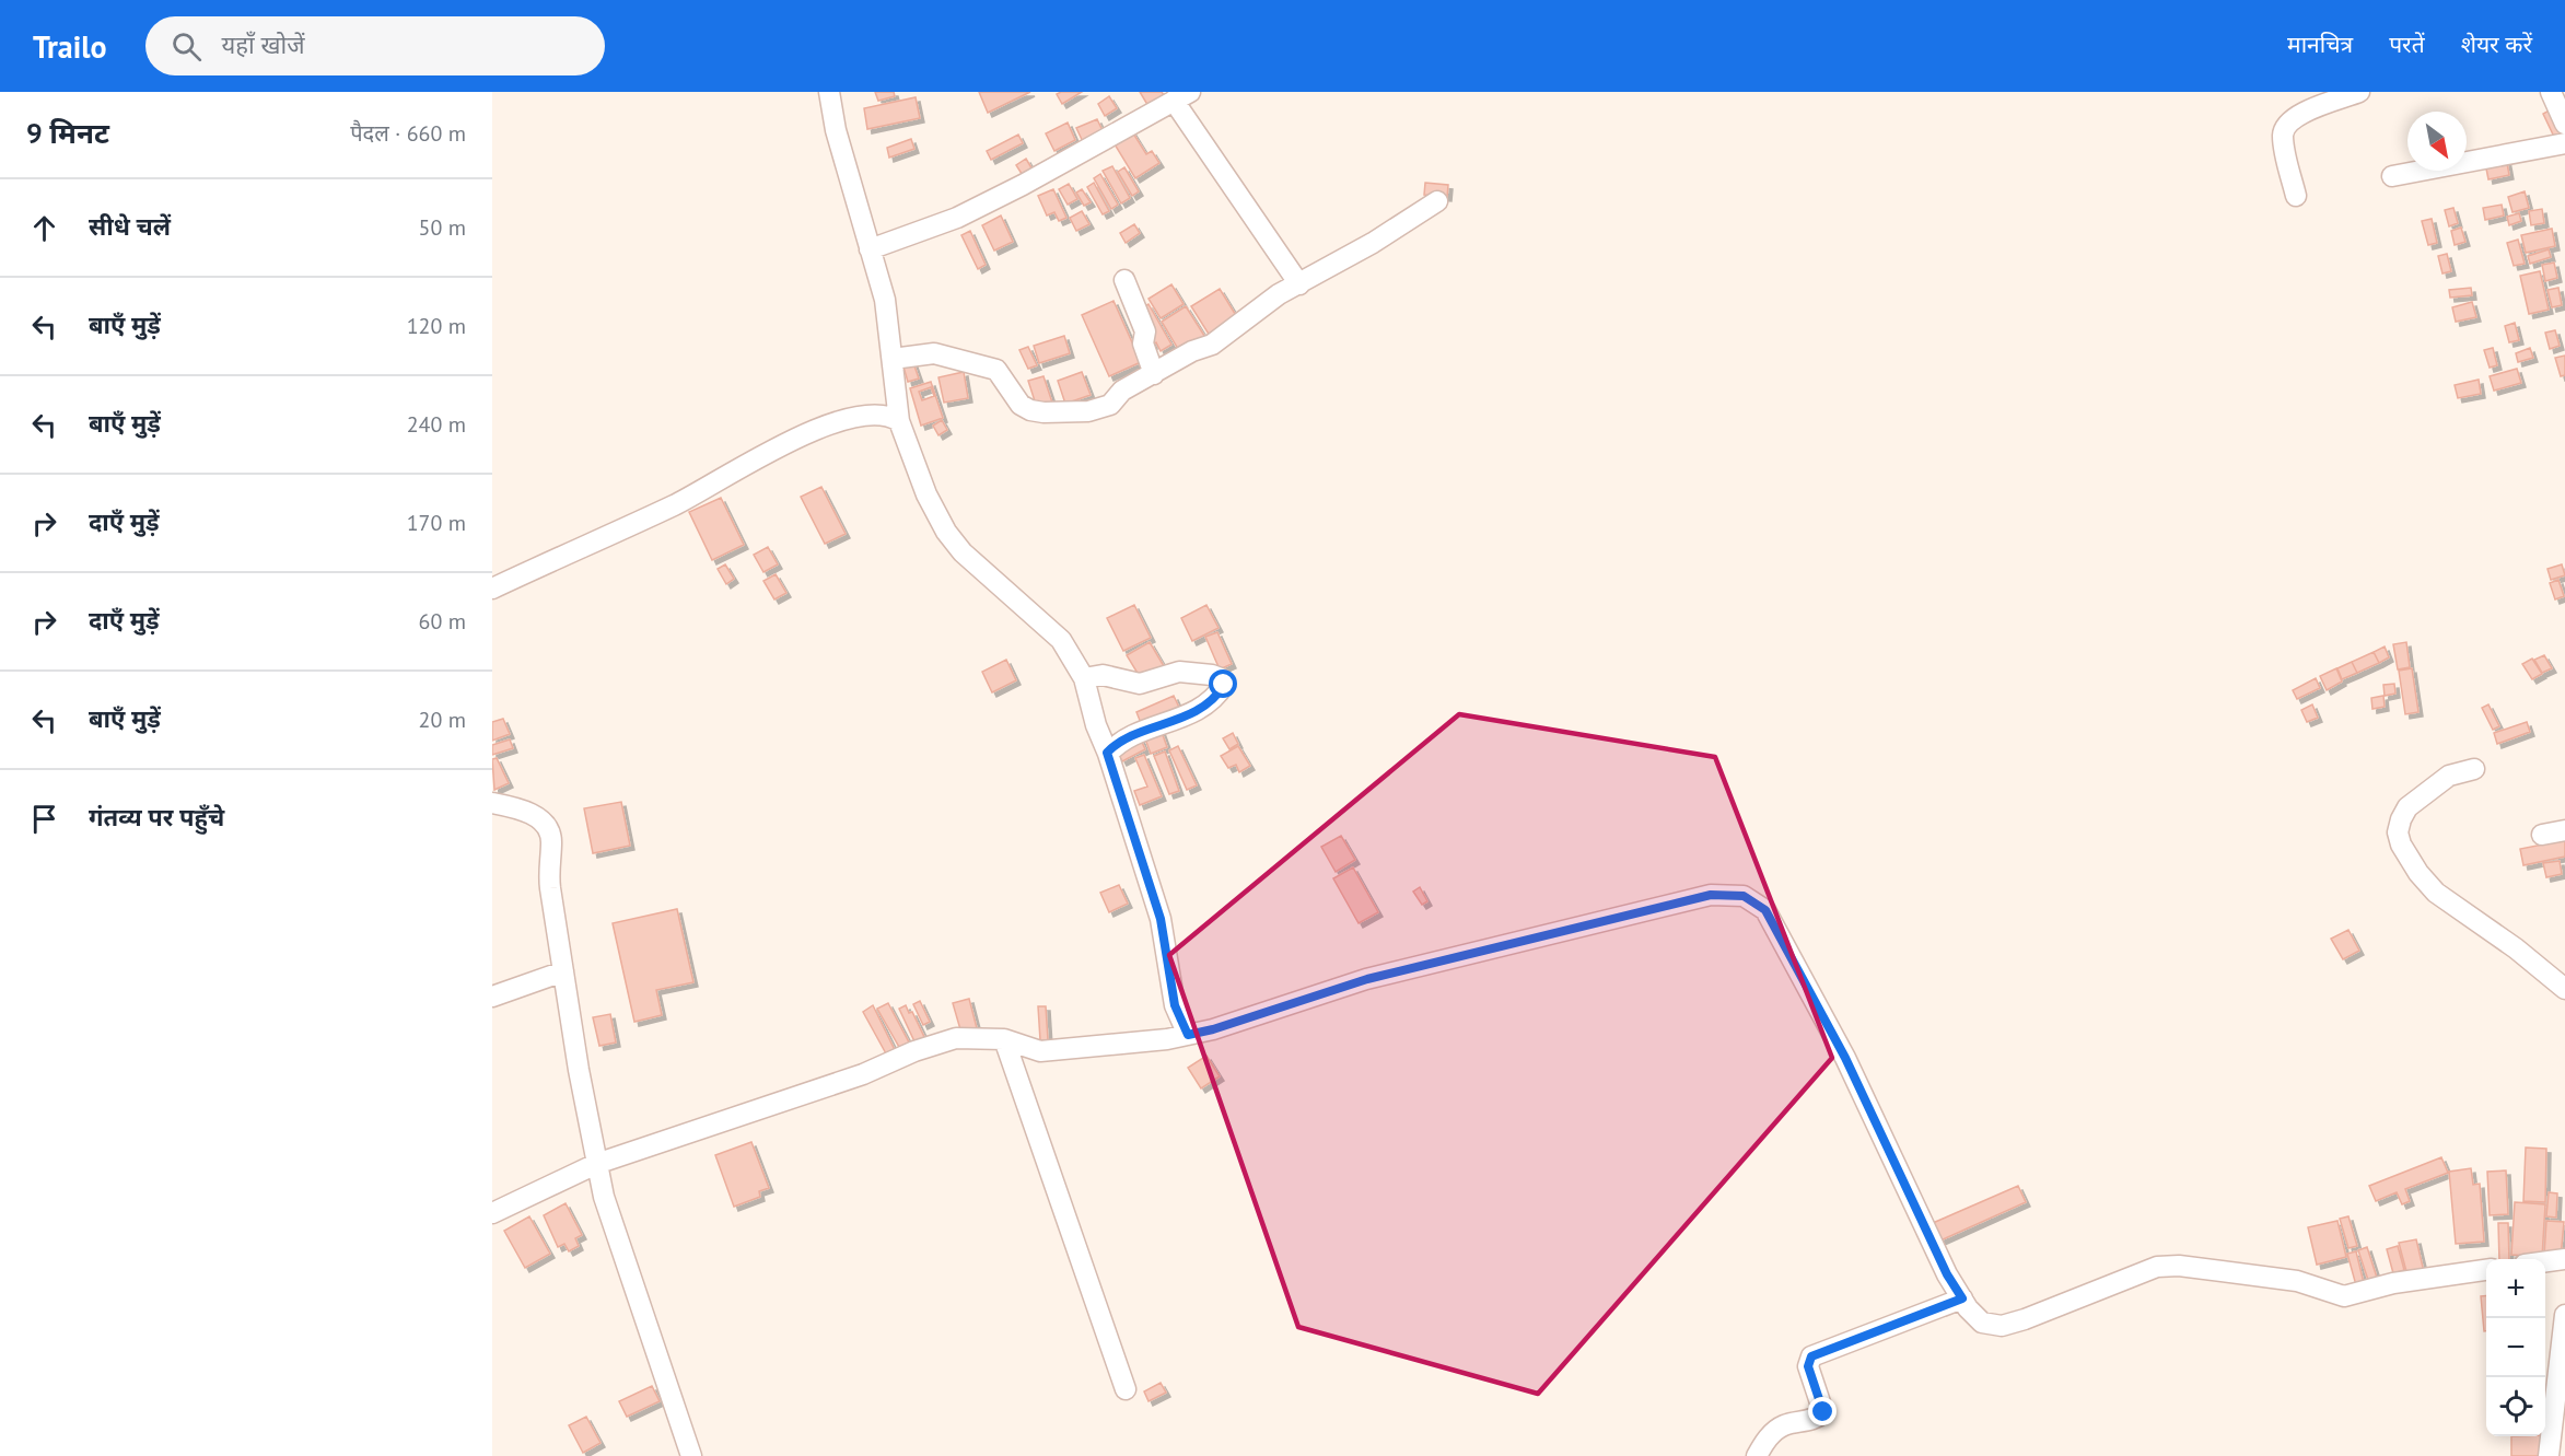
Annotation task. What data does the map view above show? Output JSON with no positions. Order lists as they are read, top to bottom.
{
  "north": "bottom right",
  "page": {
    "header": "Trailo",
    "search": "यहाँ खोजें",
    "nav": ["मानचित्र", "परतें", "शेयर करें"],
    "heading": ["9 मिनट", "पैदल · 660 m"],
    "list": [
      ["सीधे चलें", "50 m"],
      ["बाएँ मुड़ें", "120 m"],
      ["बाएँ मुड़ें", "240 m"],
      ["दाएँ मुड़ें", "170 m"],
      ["दाएँ मुड़ें", "60 m"],
      ["बाएँ मुड़ें", "20 m"],
      "गंतव्य पर पहुँचे"
    ],
    "map_buttons": ["+", "−"]
  }
}
